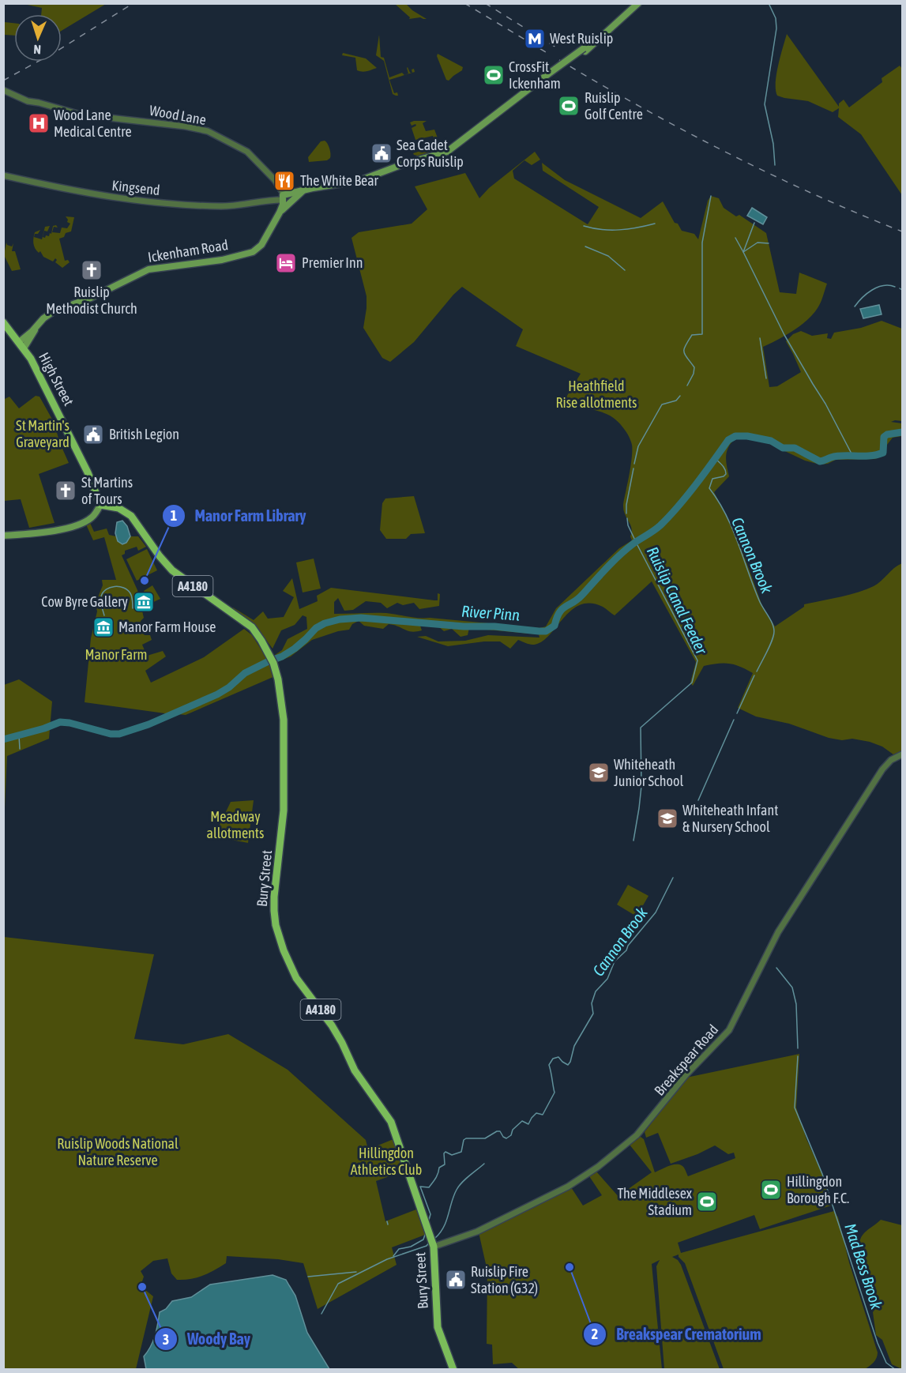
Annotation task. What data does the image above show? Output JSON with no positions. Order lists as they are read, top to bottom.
{
  "streets": {
    "main road": [
      "Ickenham Road",
      "High Street",
      "A4180",
      "Bury Street"
    ],
    "street": ["Wood Lane", "Kingsend", "Breakspear Road"]
  },
  "crossings": [
    ["Wood Lane", "Kingsend"],
    ["Wood Lane", "Ickenham Road"],
    ["Kingsend", "Ickenham Road"],
    ["Ickenham Road", "High Street"],
    ["High Street", "Bury Street"],
    ["Bury Street", "Breakspear Road"]
  ],
  "water": [
    "Cannon Brook",
    "Ruislip Canal Feeder",
    "River Pinn",
    "Mad Bess Brook"
  ],
  "parks": [
    "Heathfield Rise allotments",
    "St Martin's Graveyard",
    "Manor Farm",
    "Meadway allotments",
    "Ruislip Woods National Nature Reserve",
    "Hillingdon Athletics Club"
  ],
  "places": {
    "metro station": ["West Ruislip"],
    "sports": [
      "CrossFit Ickenham",
      "Ruislip Golf Centre",
      "Hillingdon Borough F.C.",
      "The Middlesex Stadium"
    ],
    "hospital": ["Wood Lane Medical Centre"],
    "public building": ["Sea Cadet Corps Ruislip", "British Legion", "Ruislip Fire Station (G32)"],
    "restaurant": ["The White Bear"],
    "hotel": ["Premier Inn"],
    "church": ["Ruislip Methodist Church", "St Martins of Tours"],
    "other": ["Manor Farm Library", "Breakspear Crematorium", "Woody Bay"],
    "museum": ["Cow Byre Gallery", "Manor Farm House"],
    "school or university": ["Whiteheath Junior School", "Whiteheath Infant & Nursery School"]
  },
  "north": "bottom"
}
